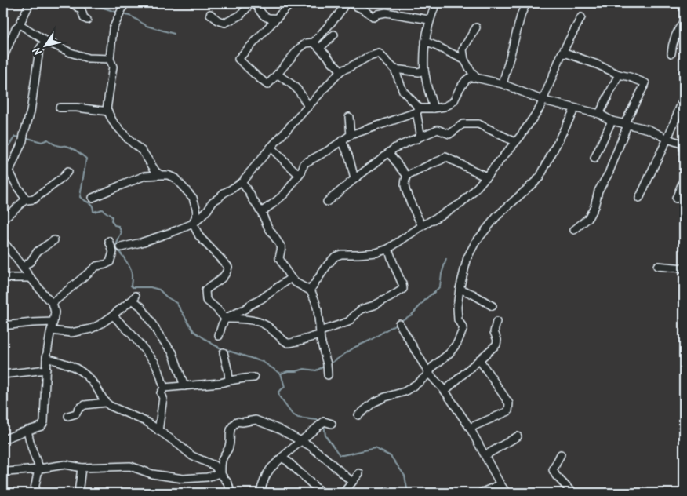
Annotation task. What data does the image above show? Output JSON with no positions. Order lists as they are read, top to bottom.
{
  "north": "bottom left"
}
